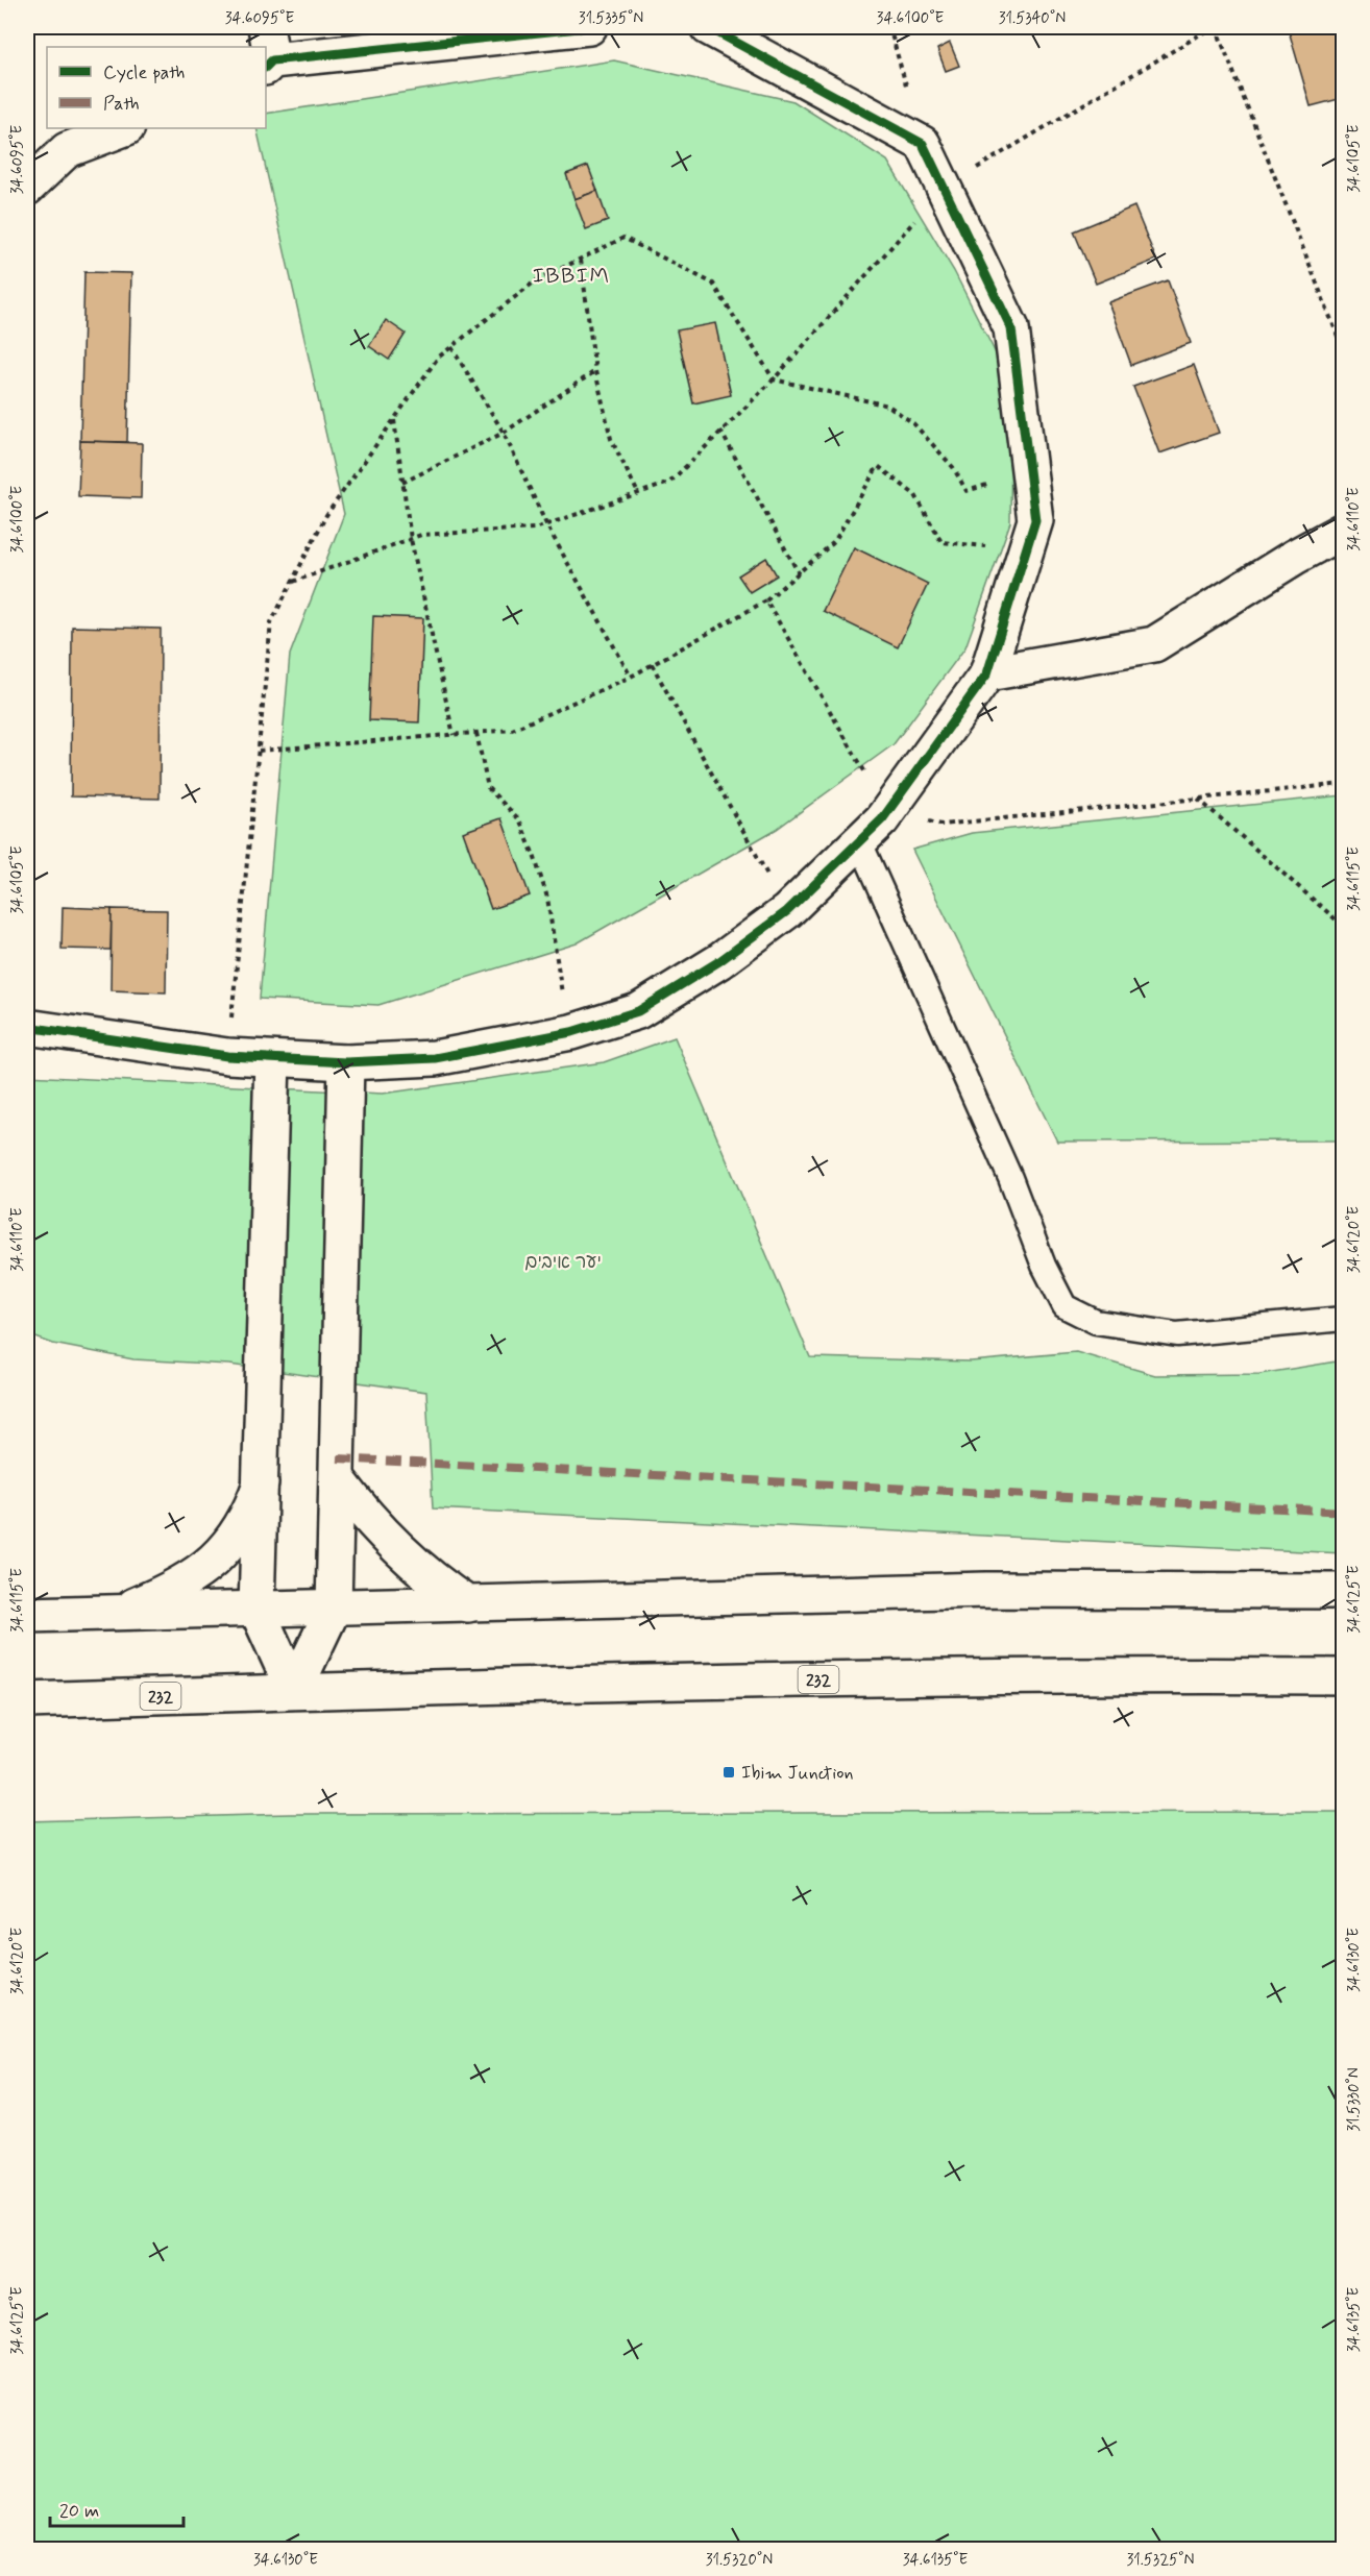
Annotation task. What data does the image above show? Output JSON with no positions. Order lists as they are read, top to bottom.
{
  "streets": {
    "main road": ["232"]
  },
  "districts": ["IBBIM"],
  "parks": ["יער איבים"],
  "places": {
    "transit": ["Ibim Junction"]
  },
  "legend": ["Cycle path", "Path"],
  "scale_bar": "20 m",
  "coordinates": [
    "34.6095°E",
    "31.5335°N",
    "34.6100°E",
    "31.5340°N",
    "34.6105°E",
    "34.6110°E",
    "34.6115°E",
    "34.6120°E",
    "34.6125°E",
    "34.6130°E",
    "31.5330°N",
    "34.6135°E",
    "31.5320°N",
    "31.5325°N"
  ]
}
